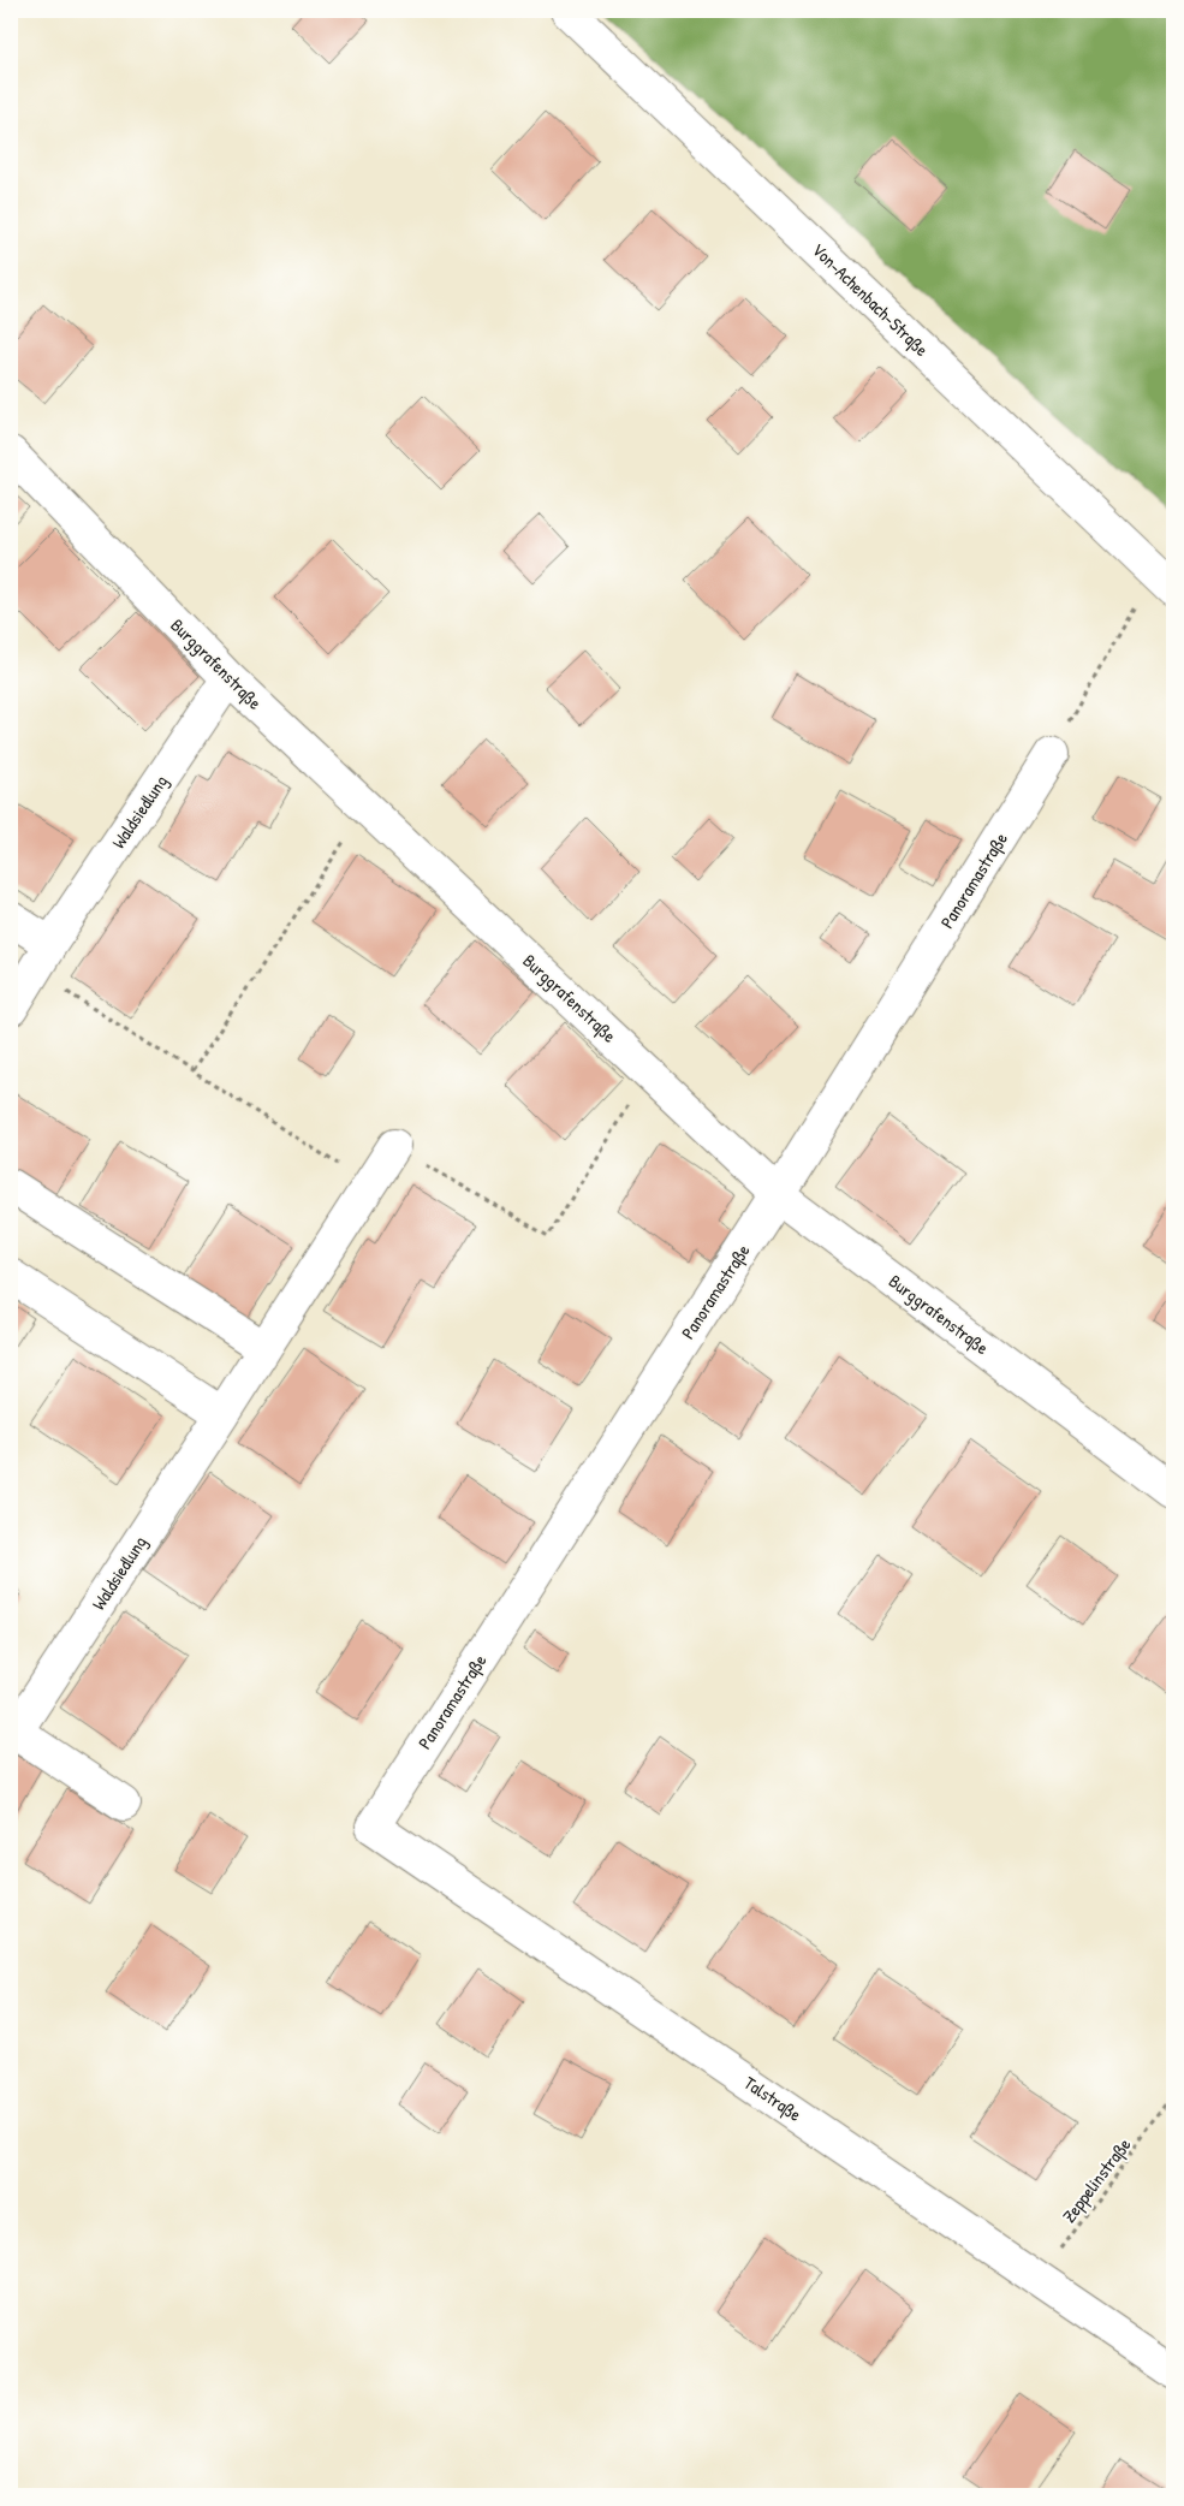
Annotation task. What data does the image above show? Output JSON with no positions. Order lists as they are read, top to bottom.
{
  "streets": {
    "street": [
      "Von-Achenbach-Straße",
      "Burggrafenstraße",
      "Waldsiedlung",
      "Panoramastraße",
      "Talstraße"
    ],
    "path": ["Zeppelinstraße"]
  },
  "crossings": [
    ["Burggrafenstraße", "Waldsiedlung"],
    ["Burggrafenstraße", "Panoramastraße"],
    ["Panoramastraße", "Talstraße"],
    ["Talstraße", "Zeppelinstraße"]
  ]
}
